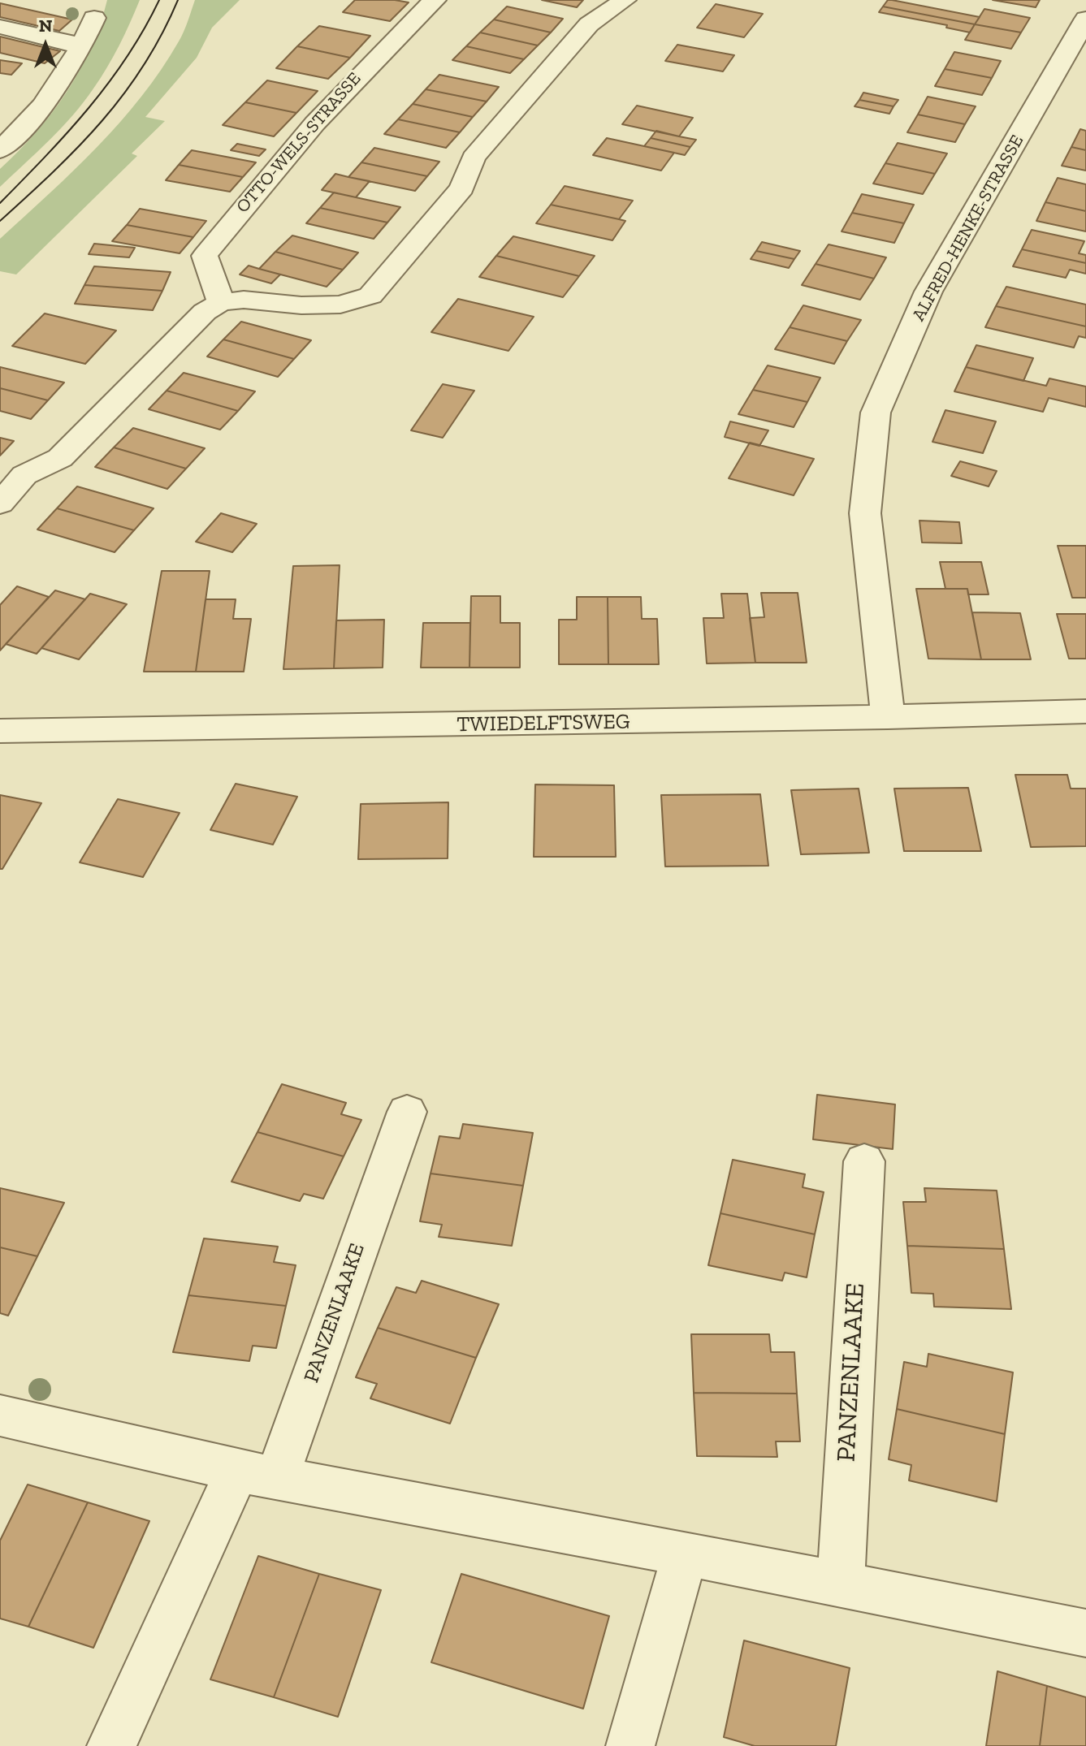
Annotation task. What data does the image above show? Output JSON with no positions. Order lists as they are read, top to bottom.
{
  "streets": {
    "street": [
      "OTTO-WELS-STRASSE",
      "ALFRED-HENKE-STRASSE",
      "TWIEDELFTSWEG",
      "PANZENLAAKE"
    ]
  },
  "crossings": [
    ["ALFRED-HENKE-STRASSE", "TWIEDELFTSWEG"]
  ],
  "north": "top"
}
